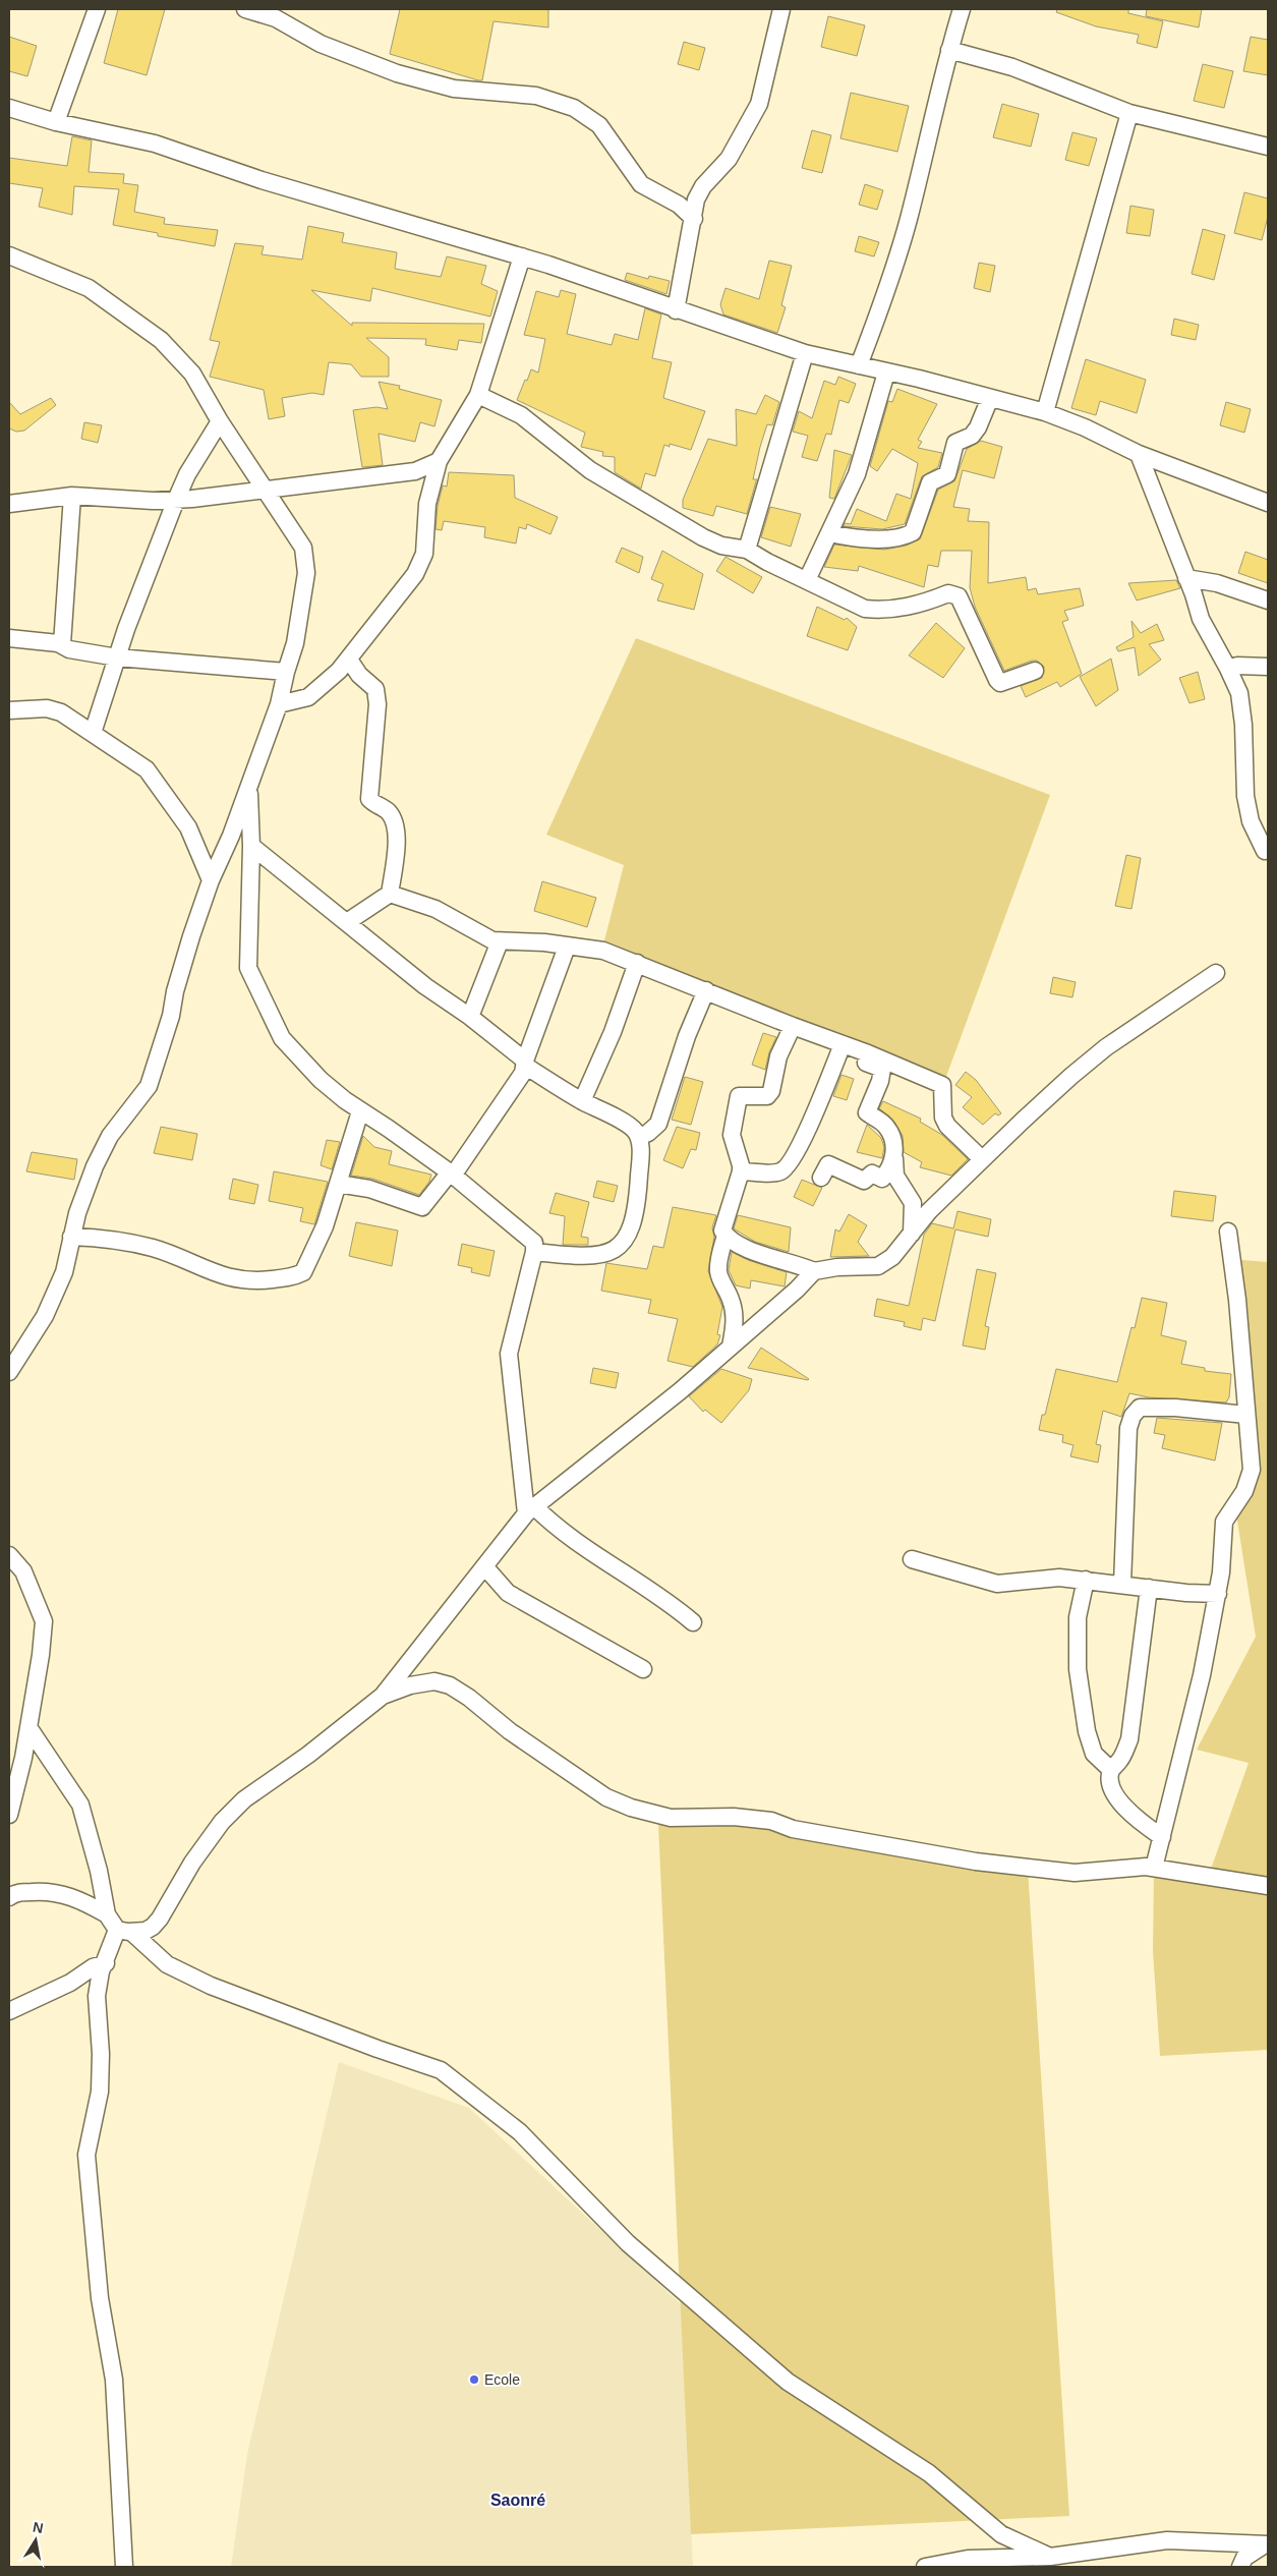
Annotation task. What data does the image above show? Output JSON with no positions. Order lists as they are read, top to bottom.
{
  "districts": ["Saonré"],
  "places": ["Ecole"],
  "north": "top"
}
